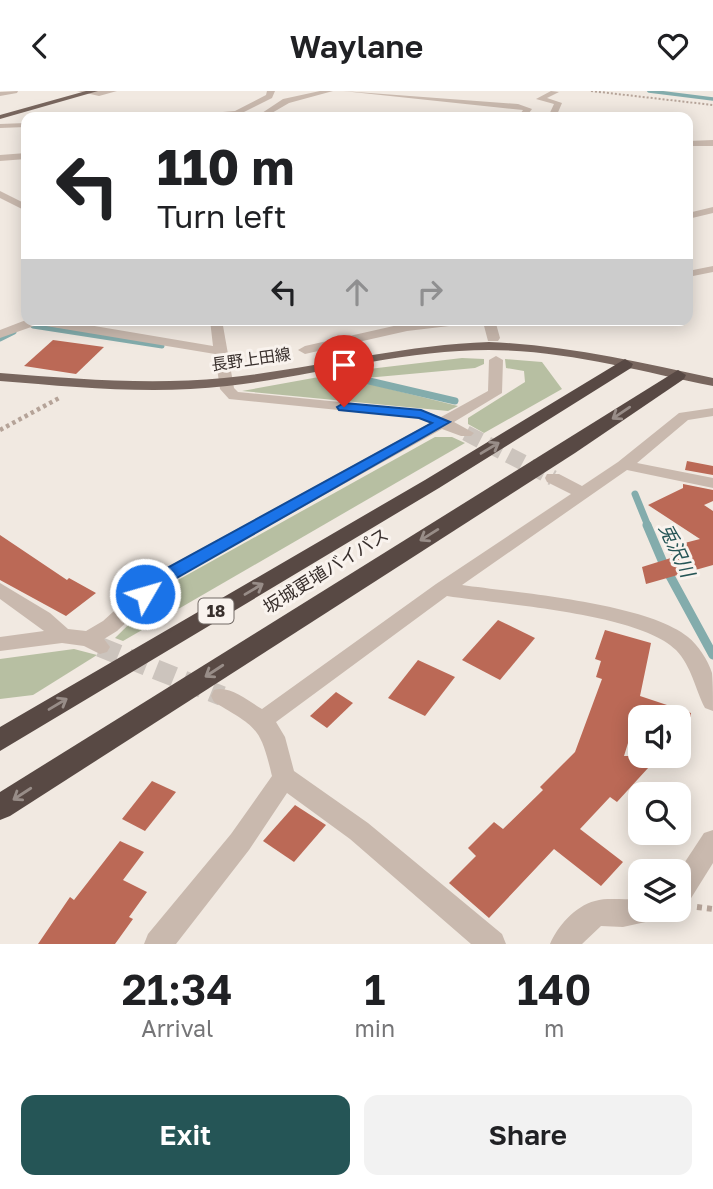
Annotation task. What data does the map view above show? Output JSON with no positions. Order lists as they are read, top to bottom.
{
  "streets": {
    "highway": ["坂城更埴バイパス", "18"],
    "main road": ["長野上田線"]
  },
  "crossings": [
    ["長野上田線", "坂城更埴バイパス"]
  ],
  "water": ["兎沢川"],
  "page": {
    "header": "Waylane",
    "turn": ["110 m", "Turn left"],
    "eta": [
      "21:34",
      "Arrival",
      "1",
      "min",
      "140",
      "m"
    ],
    "buttons": ["Exit", "Share"]
  }
}
